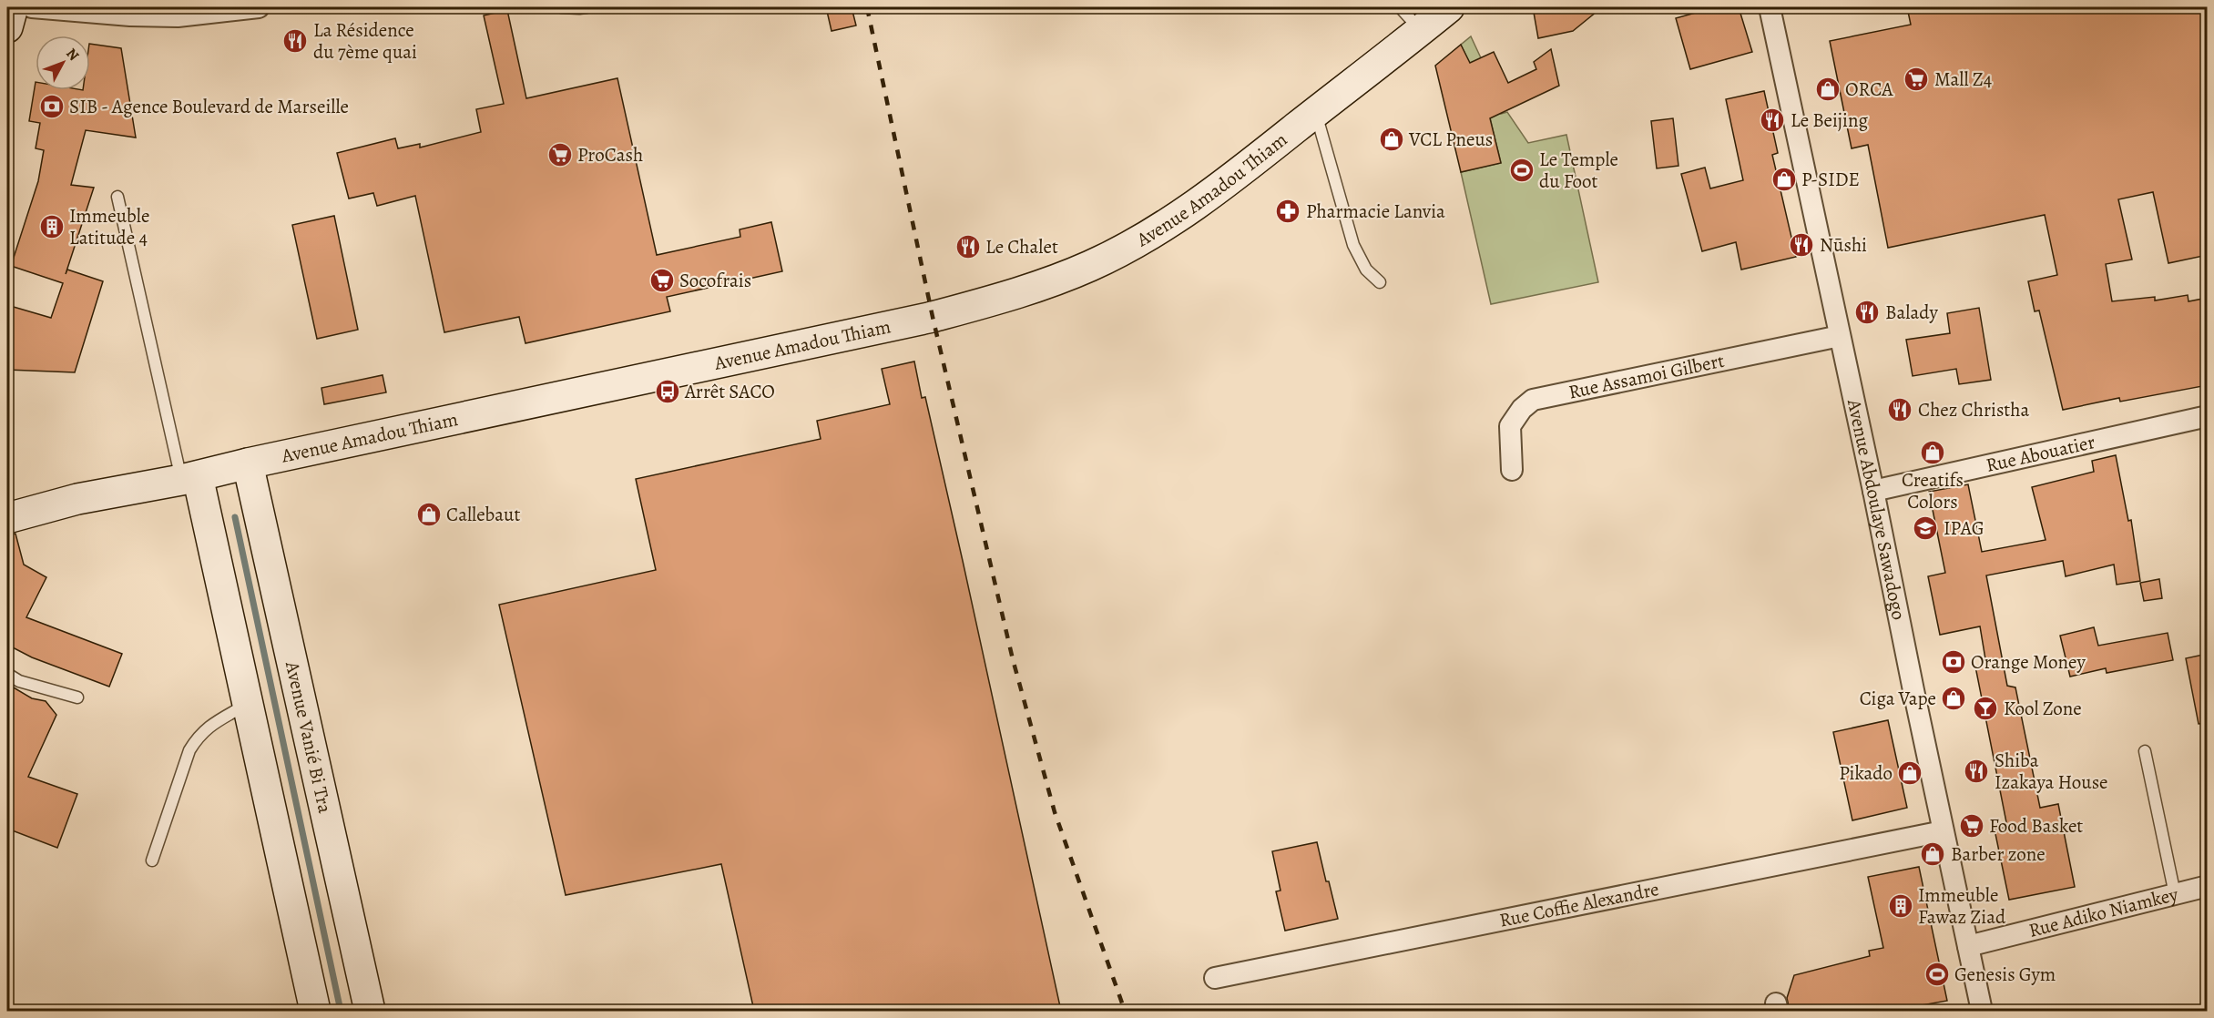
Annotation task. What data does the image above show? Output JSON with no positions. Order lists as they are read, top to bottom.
{
  "streets": {
    "main road": ["Avenue Amadou Thiam", "Avenue Vanié Bi Tra"],
    "street": [
      "Rue Assamoi Gilbert",
      "Rue Abouatier",
      "Avenue Abdoulaye Sawadogo",
      "Rue Coffie Alexandre",
      "Rue Adiko Niamkey"
    ]
  },
  "crossings": [
    ["Avenue Amadou Thiam", "Avenue Vanié Bi Tra"],
    ["Rue Assamoi Gilbert", "Avenue Abdoulaye Sawadogo"],
    ["Rue Abouatier", "Avenue Abdoulaye Sawadogo"],
    ["Avenue Abdoulaye Sawadogo", "Rue Coffie Alexandre"],
    ["Avenue Abdoulaye Sawadogo", "Rue Adiko Niamkey"]
  ],
  "places": {
    "restaurant": [
      "La Résidence du 7ème quai",
      "Le Beijing",
      "Nūshi",
      "Le Chalet",
      "Balady",
      "Chez Christha",
      "Shiba Izakaya House"
    ],
    "supermarket": [
      "Mall Z4",
      "ProCash",
      "Socofrais",
      "Food Basket"
    ],
    "shop": [
      "ORCA",
      "VCL Pneus",
      "P-SIDE",
      "Creatifs Colors",
      "Callebaut",
      "Ciga Vape",
      "Pikado",
      "Barber zone"
    ],
    "bank": ["SIB - Agence Boulevard de Marseille", "Orange Money"],
    "sports": ["Le Temple du Foot", "Genesis Gym"],
    "pharmacy": ["Pharmacie Lanvia"],
    "building": ["Immeuble Latitude 4", "Immeuble Fawaz Ziad"],
    "bus stop": ["Arrêt SACO"],
    "school or university": ["IPAG"],
    "bar": ["Kool Zone"]
  },
  "north": "top right"
}
